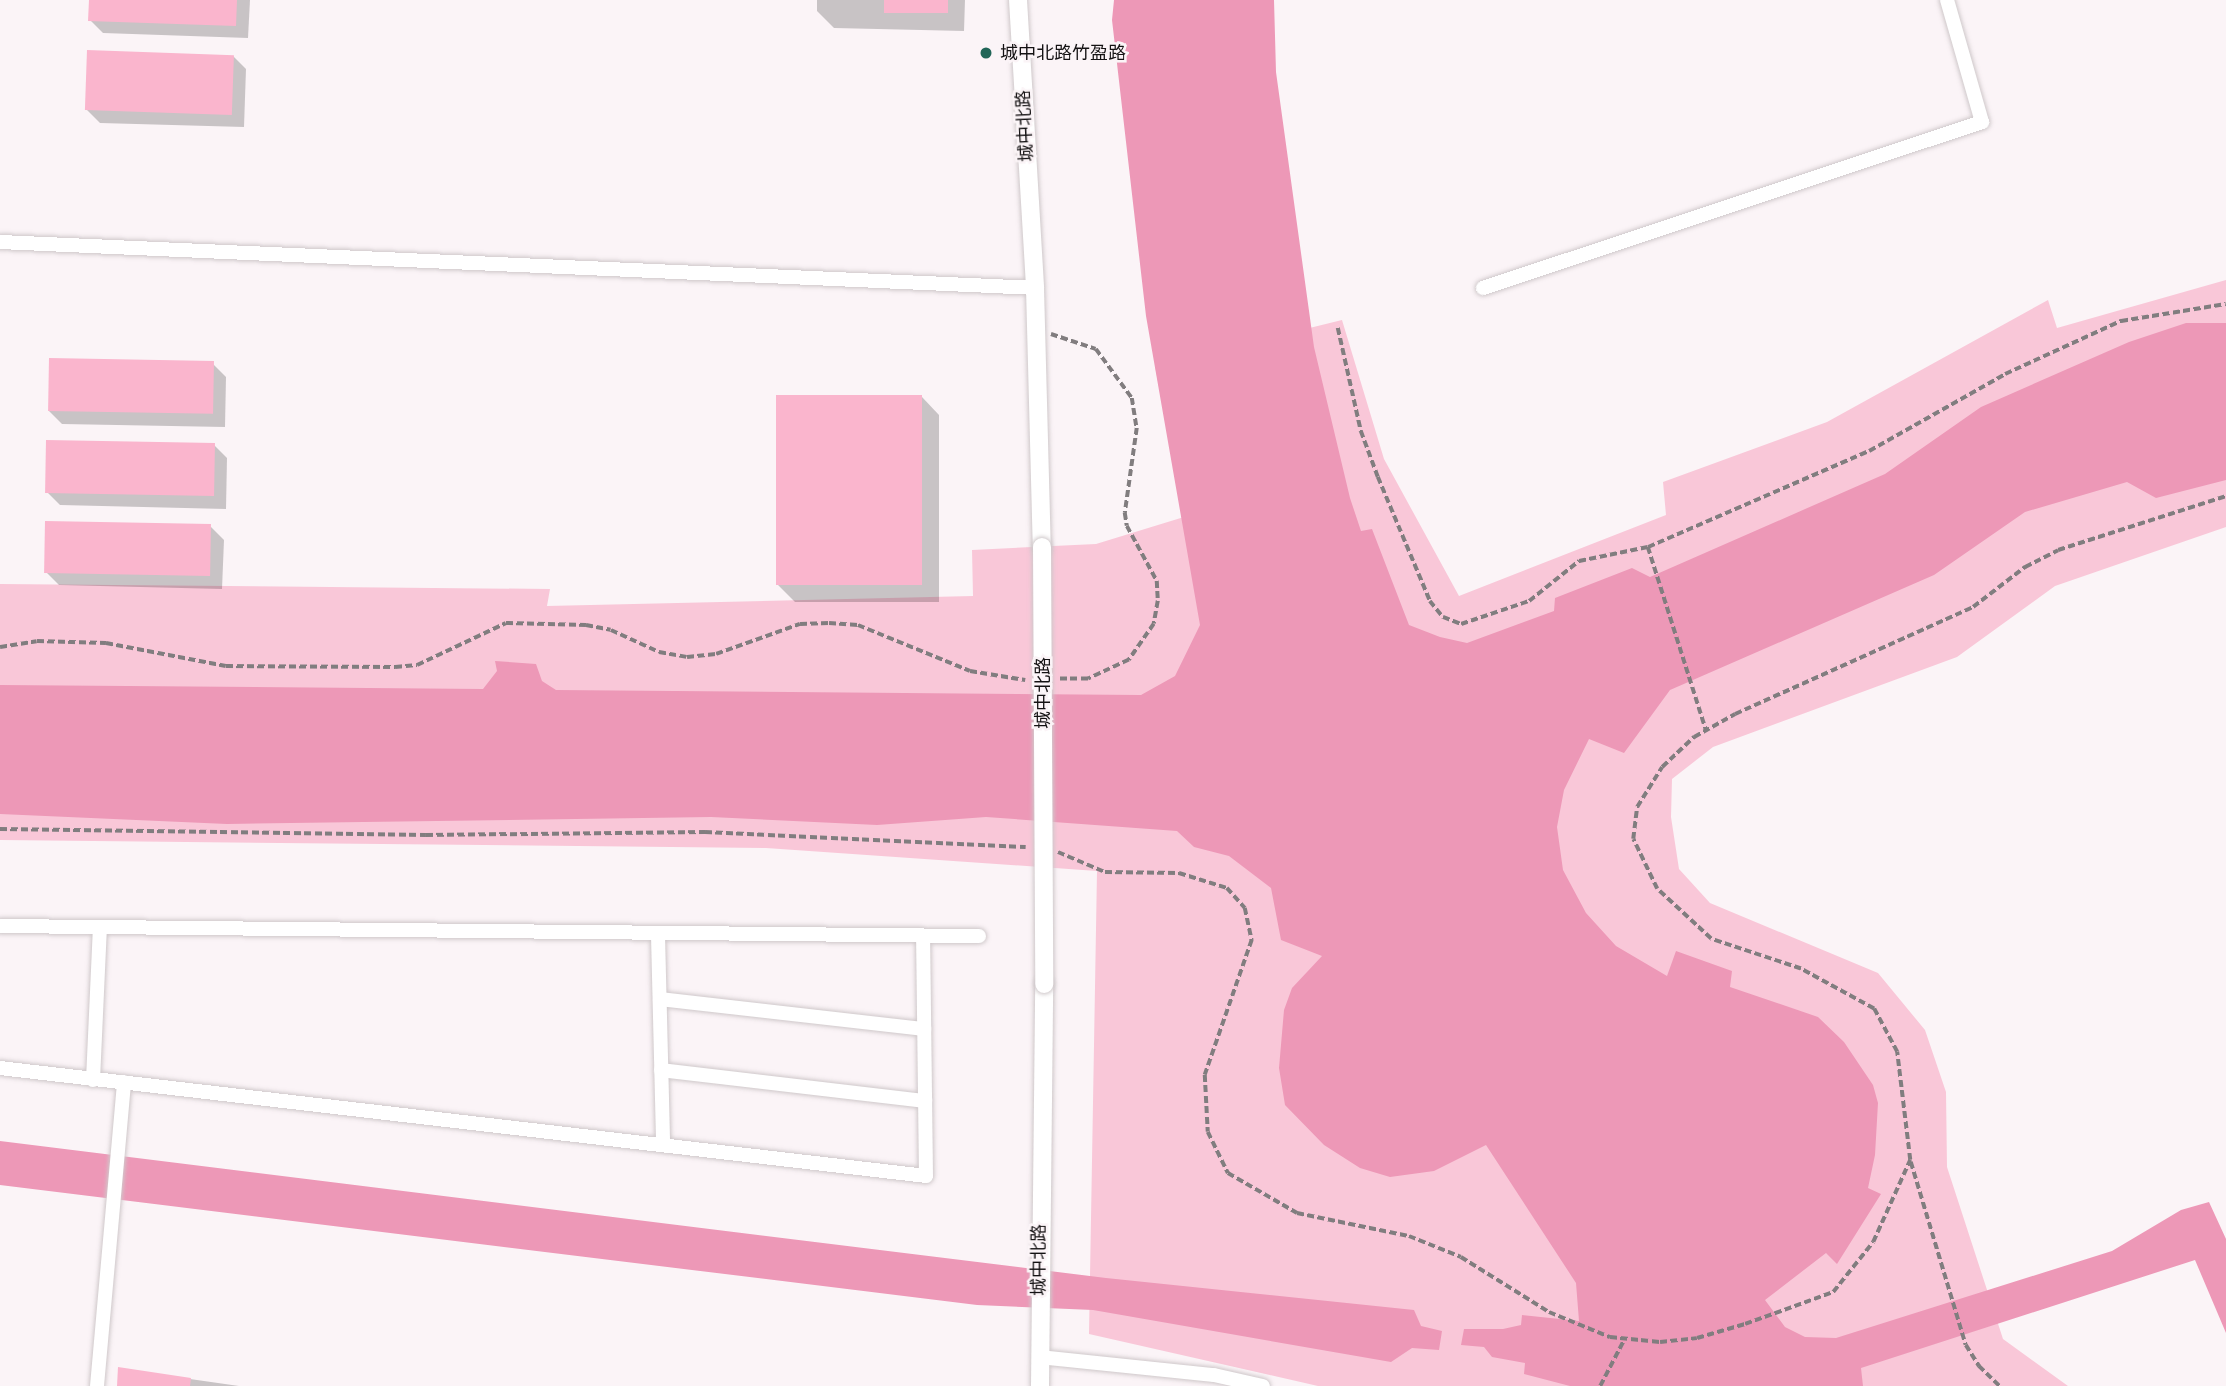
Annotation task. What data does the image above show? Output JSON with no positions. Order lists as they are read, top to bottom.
{
  "streets": {
    "street": ["城中北路"]
  },
  "places": ["城中北路竹盈路"]
}
